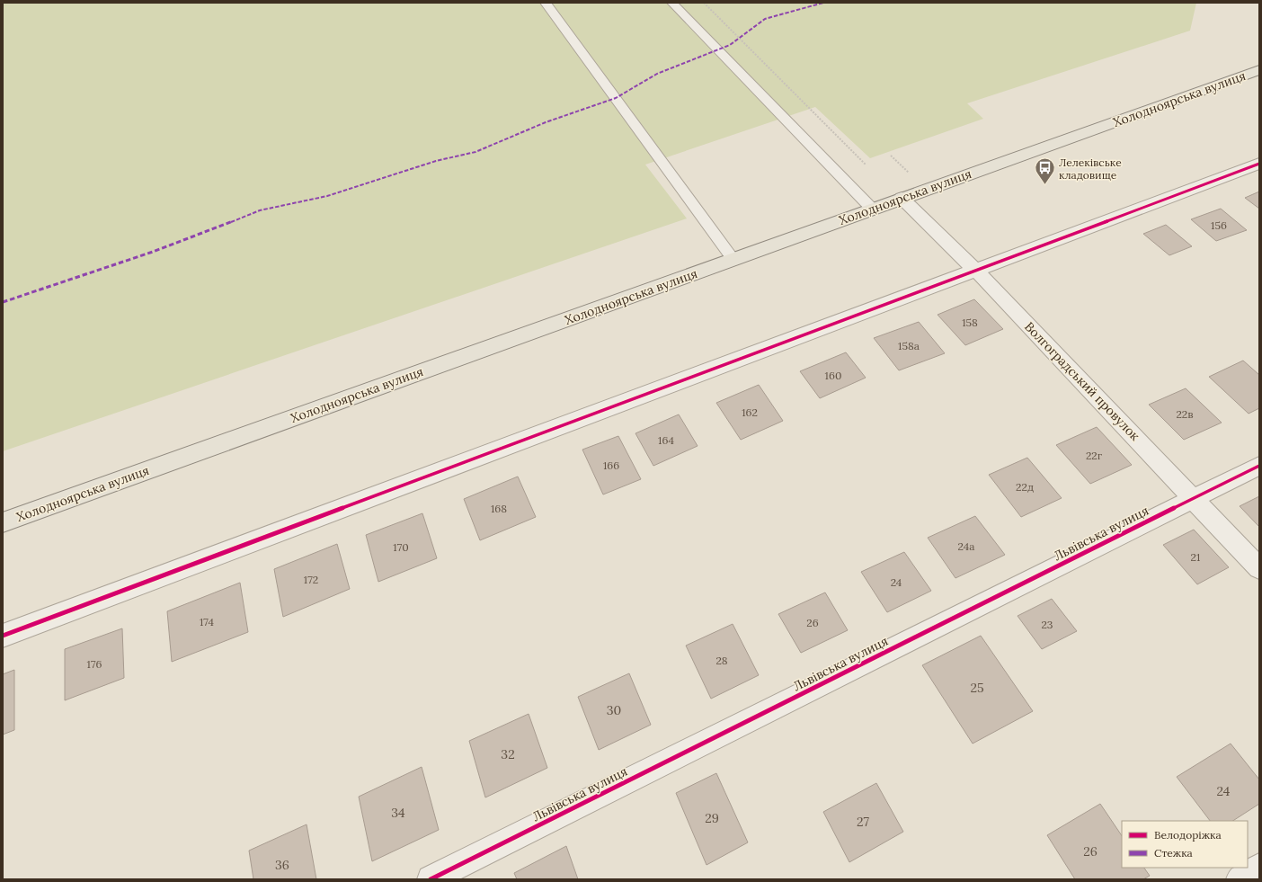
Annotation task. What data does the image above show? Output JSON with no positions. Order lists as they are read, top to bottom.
{
  "streets": {
    "main road": ["Холодноярська вулиця"],
    "street": ["Волгоградський провулок", "Львівська вулиця"]
  },
  "crossings": [
    ["Холодноярська вулиця", "Волгоградський провулок"],
    ["Волгоградський провулок", "Львівська вулиця"]
  ],
  "places": {
    "bus stop": ["Лелеківське кладовище"]
  },
  "house_numbers": [
    "156",
    "158",
    "158а",
    "160",
    "162",
    "22в",
    "164",
    "22г",
    "166",
    "22д",
    "168",
    "24а",
    "170",
    "21",
    "172",
    "24",
    "174",
    "26",
    "23",
    "28",
    "176",
    "25",
    "30",
    "32",
    "24",
    "34",
    "29",
    "27",
    "26",
    "36"
  ],
  "legend": ["Велодоріжка", "Стежка"]
}
